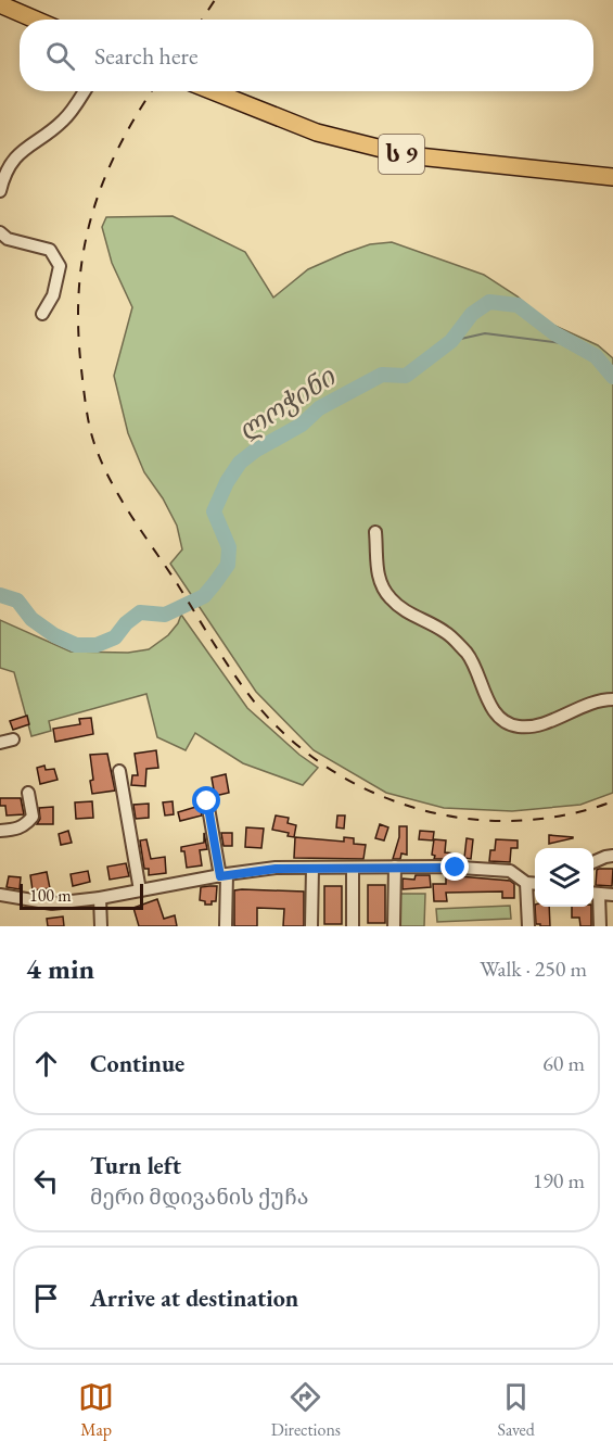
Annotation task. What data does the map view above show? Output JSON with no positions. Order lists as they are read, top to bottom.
{
  "streets": {
    "highway": ["ს 9"]
  },
  "water": ["ლოჭინი"],
  "scale_bar": "100 m",
  "page": {
    "search": "Search here",
    "scale": "100 m",
    "heading": ["4 min", "Walk · 250 m"],
    "list": [
      ["Continue", "60 m"],
      ["Turn left", "მერი მდივანის ქუჩა", "190 m"],
      "Arrive at destination"
    ],
    "nav": ["Map", "Directions", "Saved"]
  }
}
